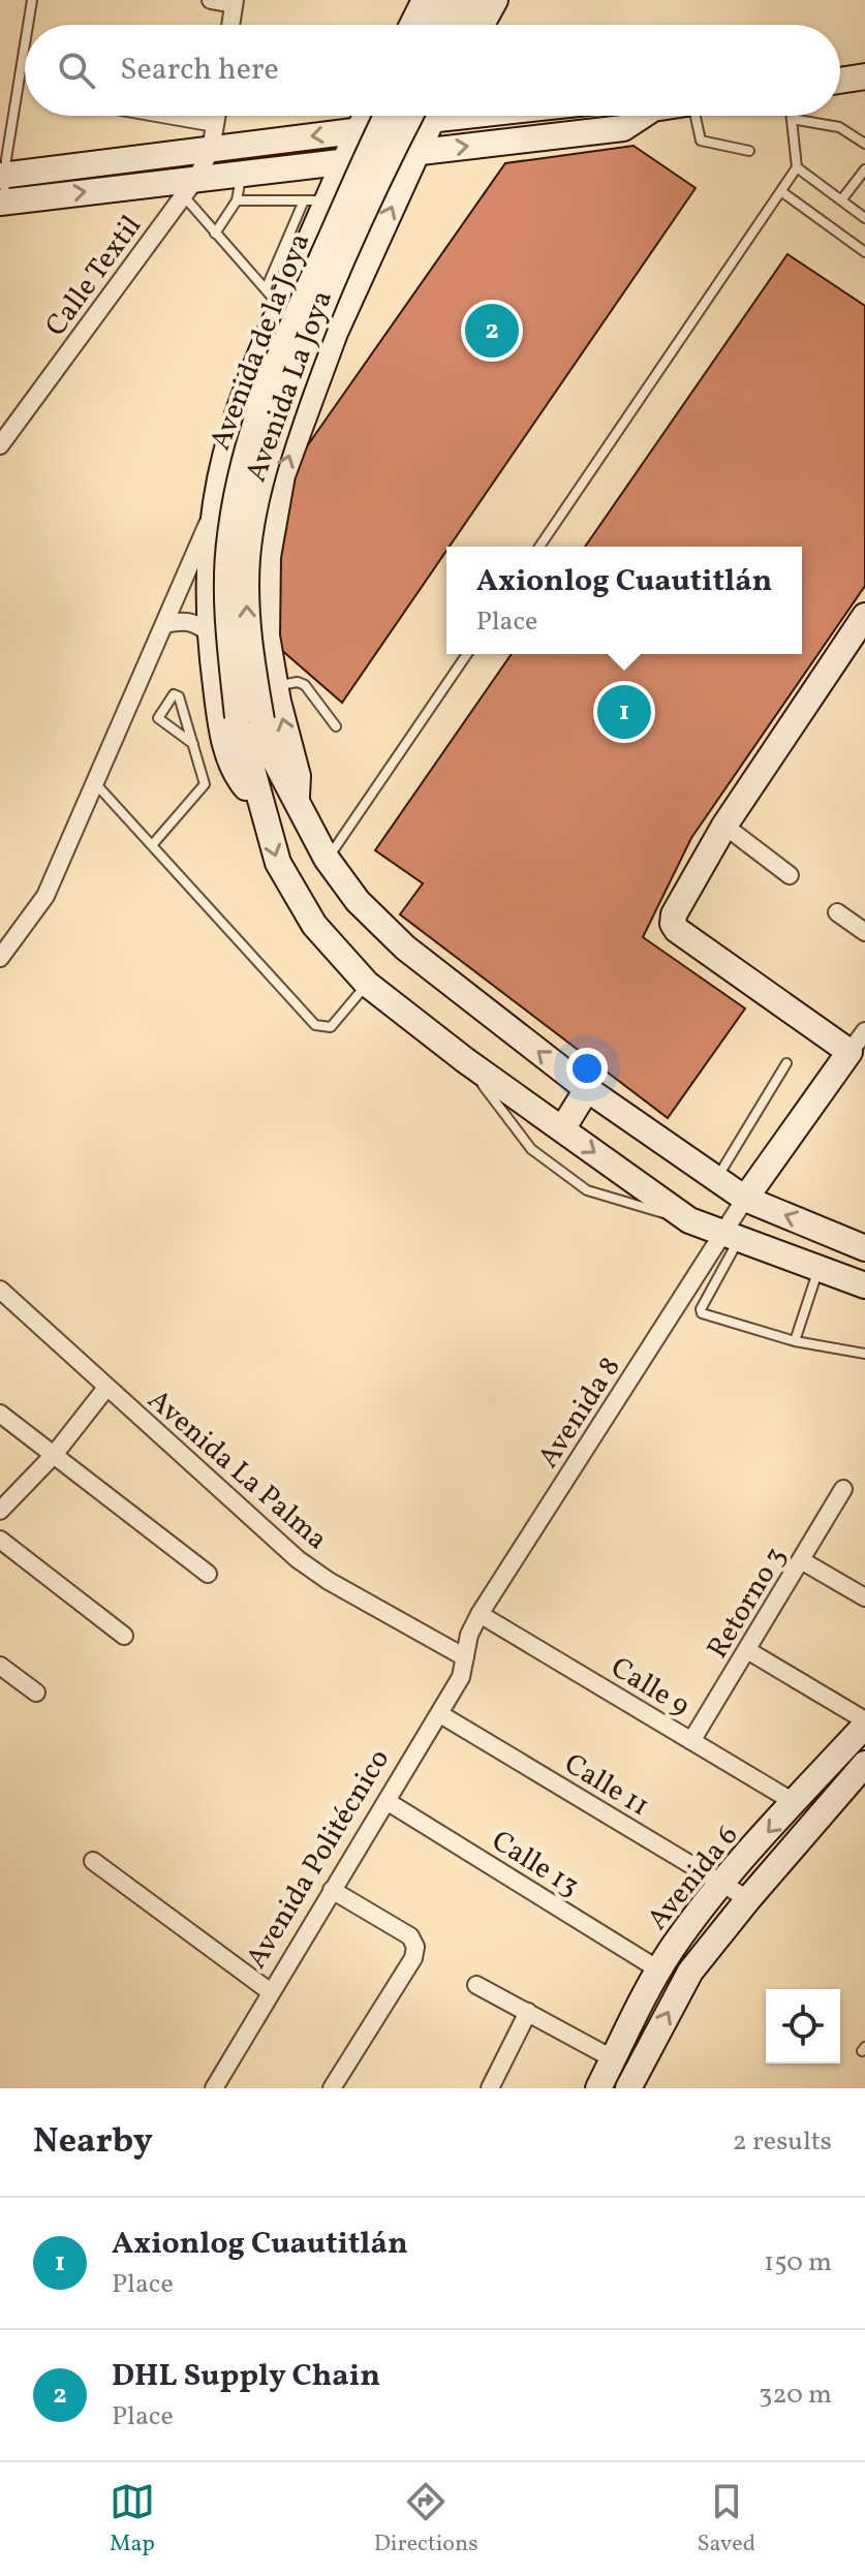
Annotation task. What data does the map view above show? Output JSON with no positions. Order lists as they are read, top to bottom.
{
  "streets": {
    "main road": ["Avenida de la Joya", "Avenida La Joya", "Avenida 6"],
    "street": [
      "Calle Textil",
      "Avenida 8",
      "Avenida La Palma",
      "Retorno 3",
      "Calle 9",
      "Calle 11",
      "Avenida Politécnico",
      "Calle 13"
    ]
  },
  "crossings": [
    ["Avenida de la Joya", "Avenida La Joya"],
    ["Avenida de la Joya", "Avenida 8"],
    ["Avenida 8", "Avenida La Palma"],
    ["Avenida 8", "Calle 9"],
    ["Avenida 8", "Avenida Politécnico"],
    ["Avenida La Palma", "Avenida Politécnico"],
    ["Retorno 3", "Calle 9"],
    ["Calle 9", "Avenida 6"],
    ["Calle 11", "Avenida Politécnico"],
    ["Calle 11", "Avenida 6"],
    ["Avenida Politécnico", "Calle 13"],
    ["Calle 13", "Avenida 6"]
  ],
  "page": {
    "search": "Search here",
    "pins": ["2", "1"],
    "popup": ["Axionlog Cuautitlán", "Place"],
    "heading": ["Nearby", "2 results"],
    "list": [
      {
        "mark": "1",
        "name": "Axionlog Cuautitlán",
        "note": "Place",
        "value": "150 m"
      },
      {
        "mark": "2",
        "name": "DHL Supply Chain",
        "note": "Place",
        "value": "320 m"
      }
    ],
    "nav": ["Map", "Directions", "Saved"]
  }
}
